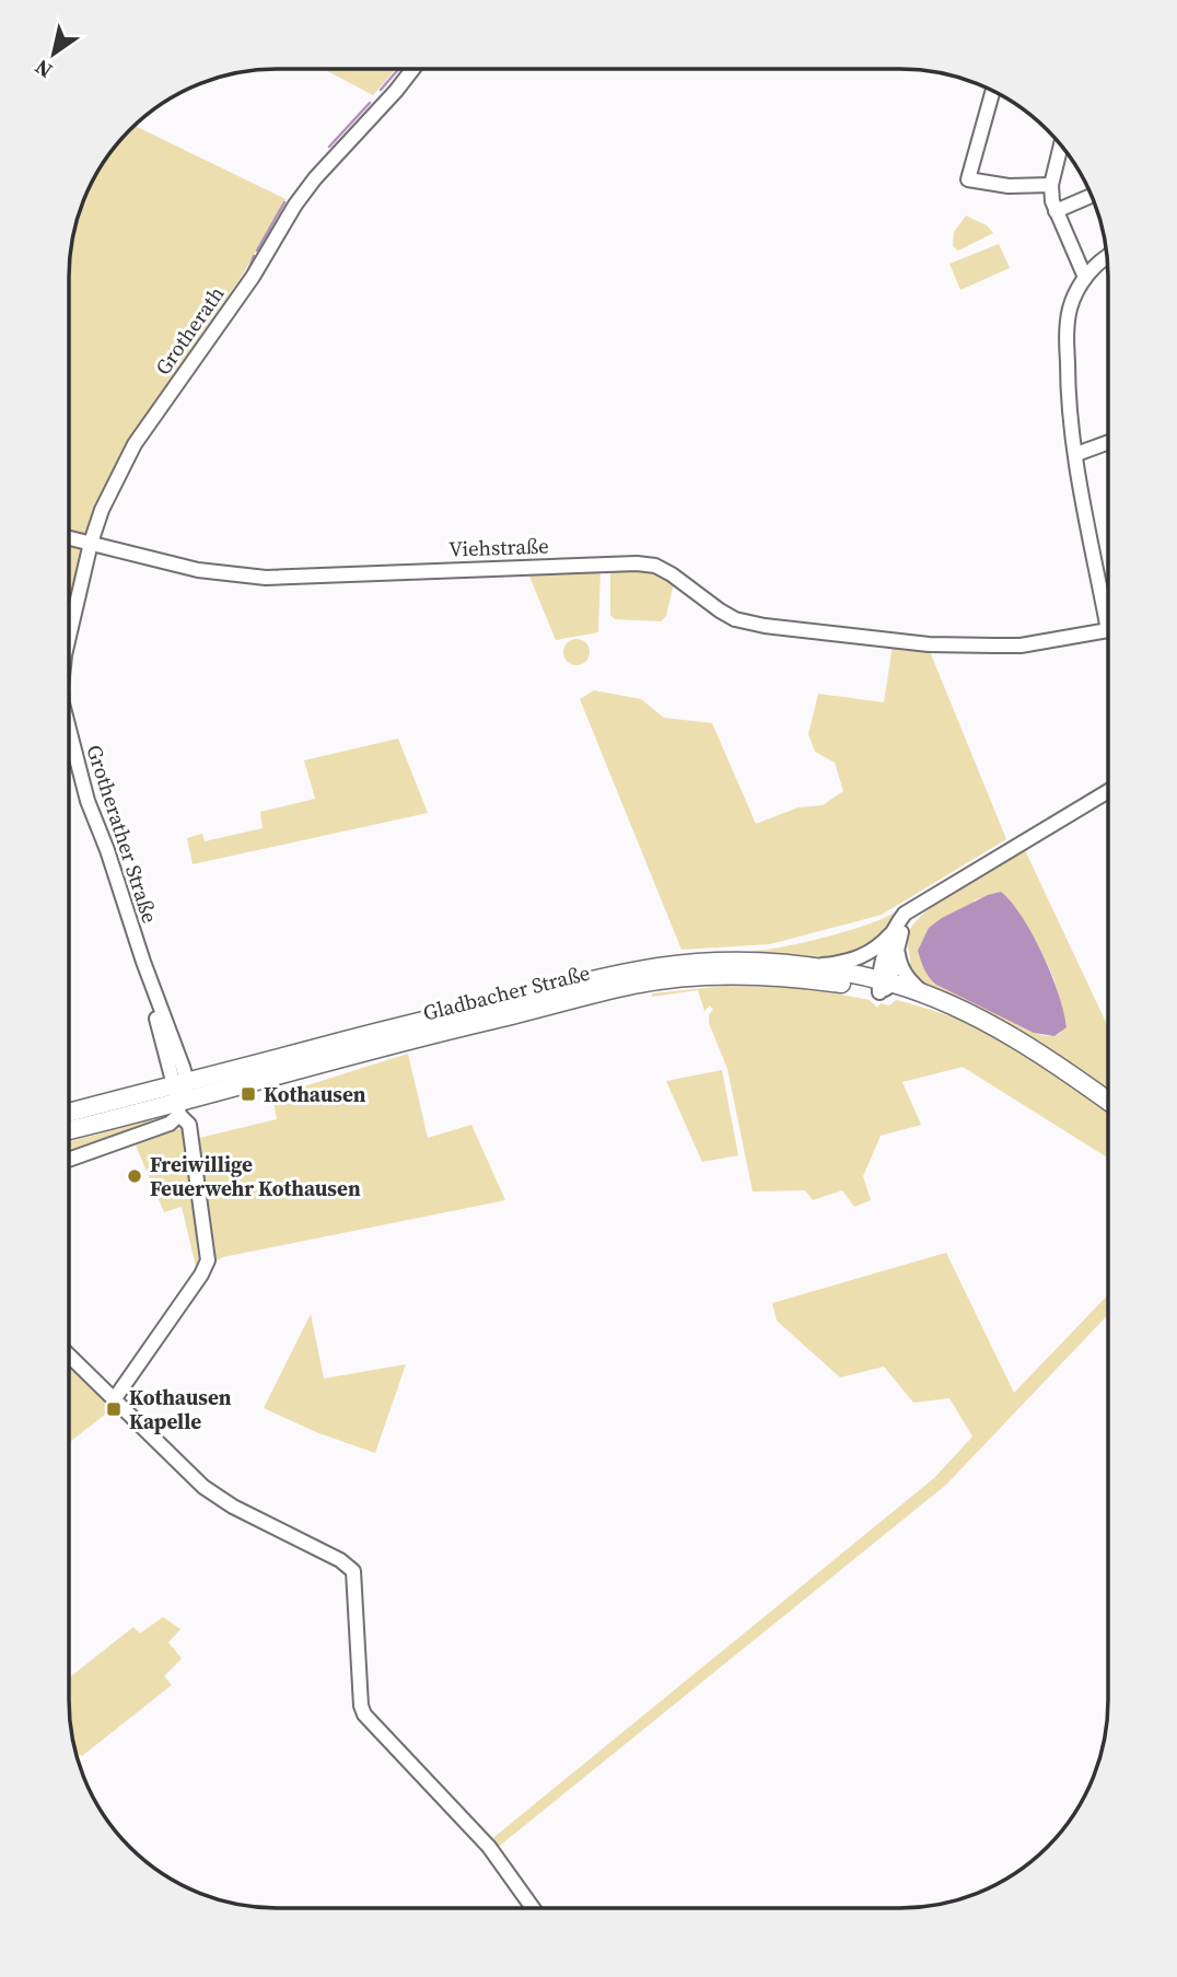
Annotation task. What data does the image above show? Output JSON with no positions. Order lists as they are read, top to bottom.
{
  "streets": {
    "main road": ["Gladbacher Straße"],
    "street": ["Grotherath", "Viehstraße", "Grotherather Straße"]
  },
  "crossings": [
    ["Grotherath", "Viehstraße"],
    ["Grotherath", "Grotherather Straße"],
    ["Viehstraße", "Grotherather Straße"],
    ["Grotherather Straße", "Gladbacher Straße"]
  ],
  "places": {
    "transit": ["Kothausen", "Kothausen Kapelle"],
    "other": ["Freiwillige Feuerwehr Kothausen"]
  },
  "north": "bottom left"
}
